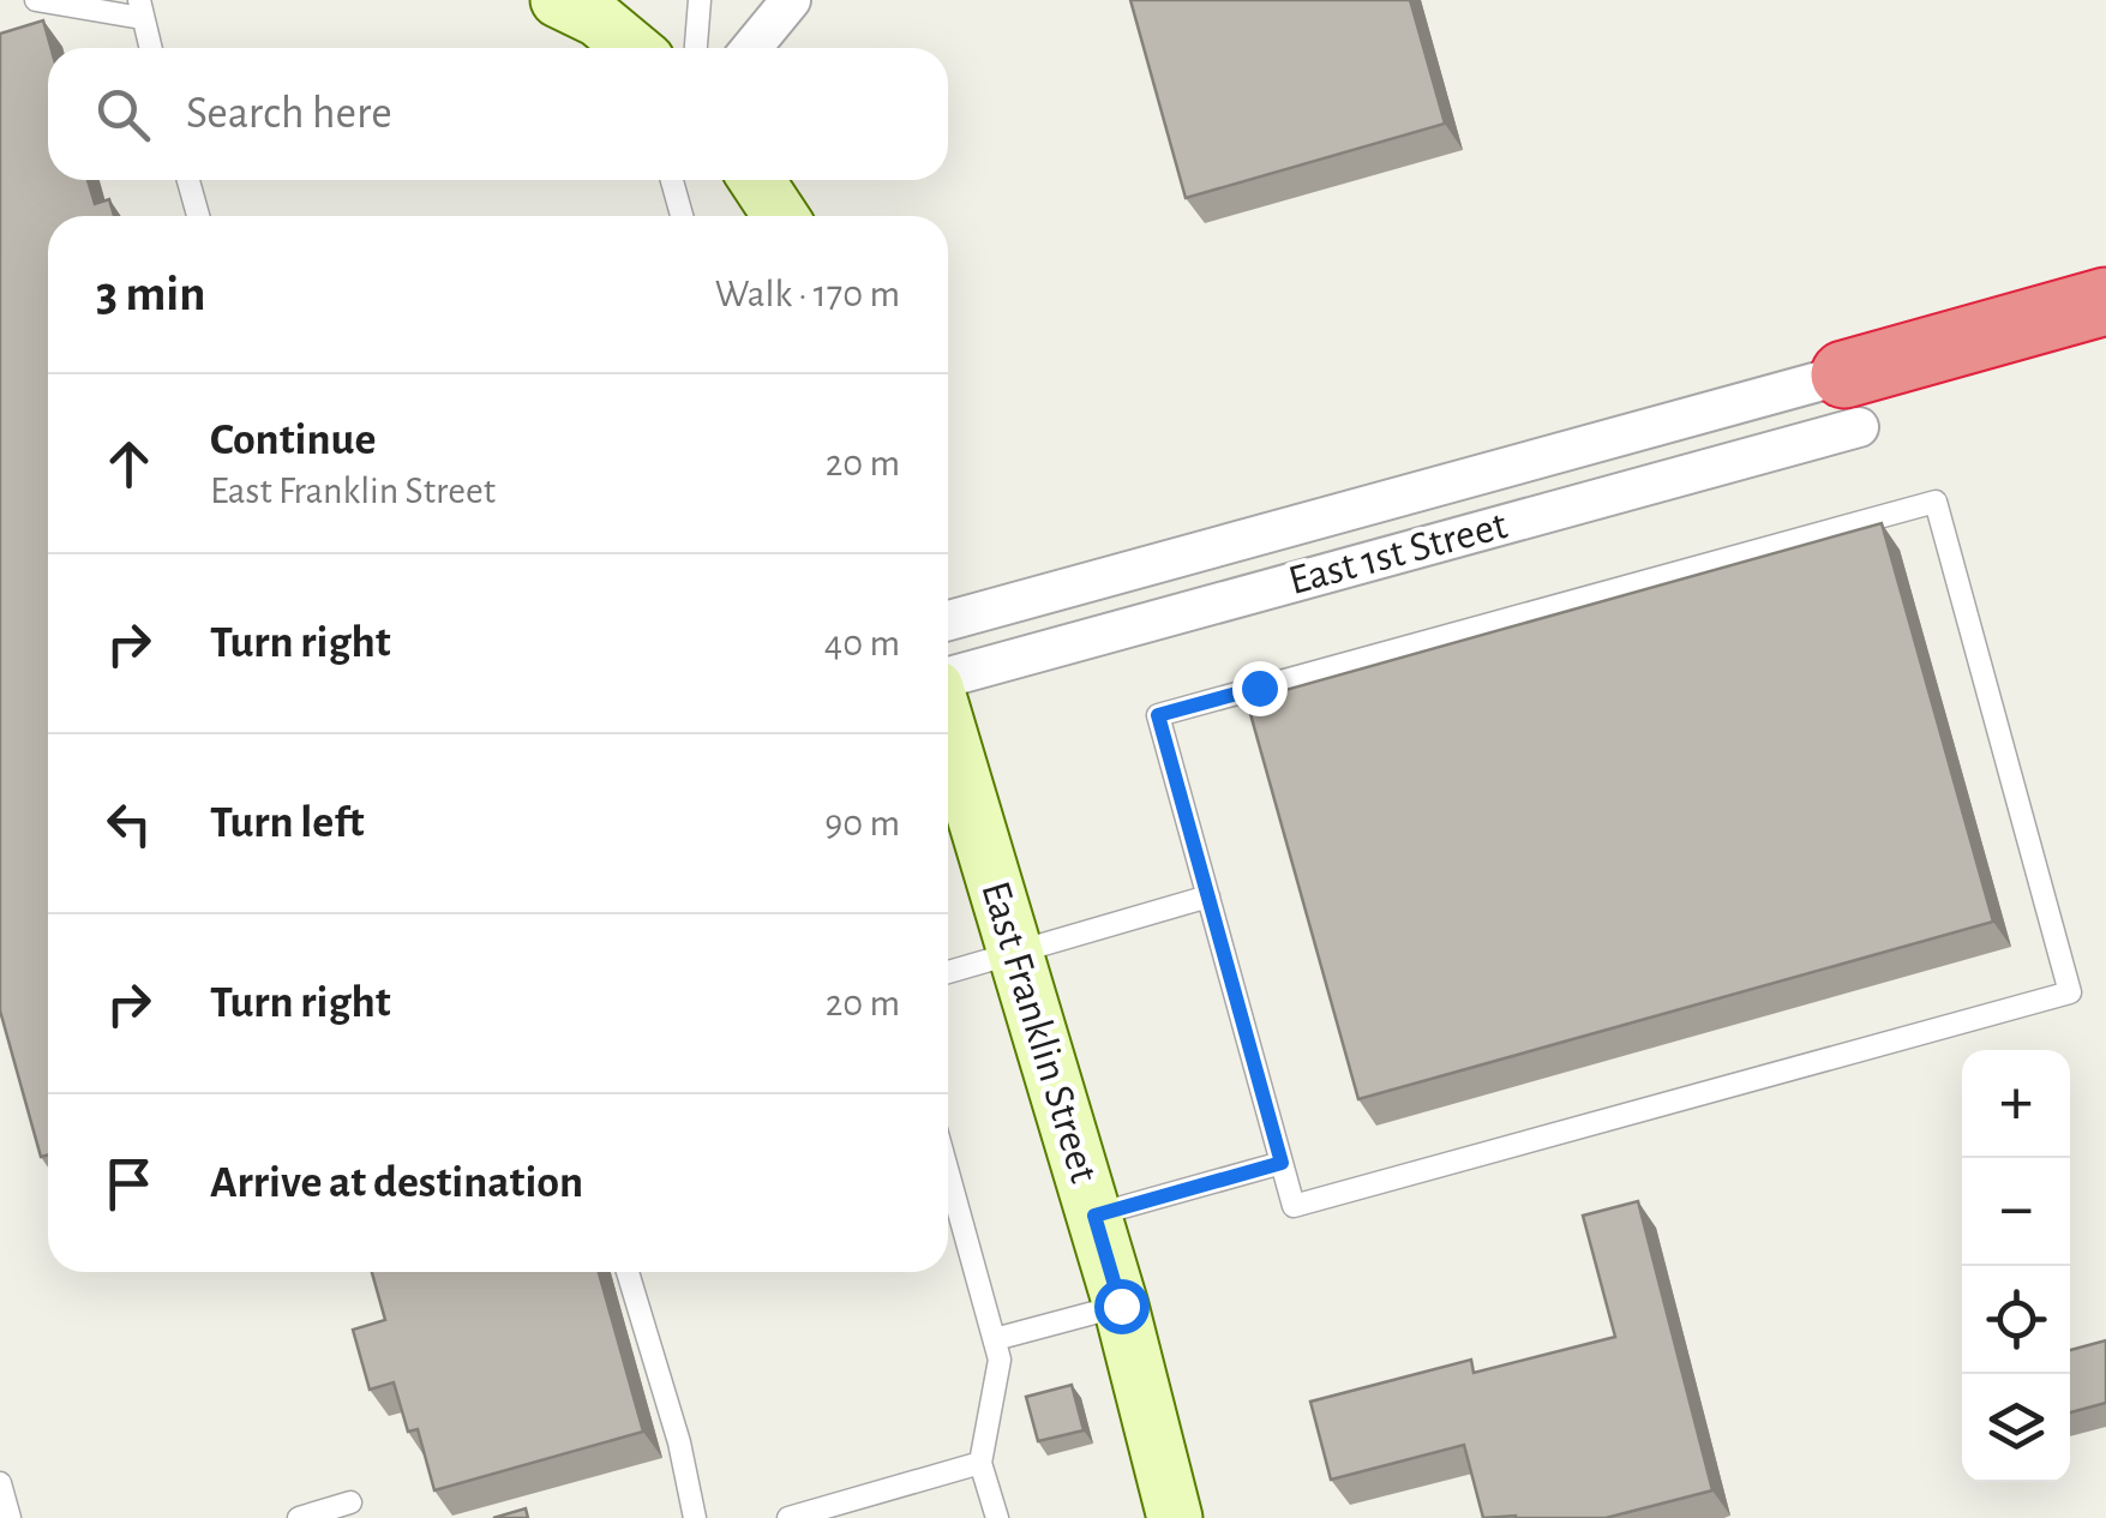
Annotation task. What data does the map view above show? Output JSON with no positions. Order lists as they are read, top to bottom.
{
  "streets": {
    "street": ["East 1st Street", "East Franklin Street"]
  },
  "page": {
    "search": "Search here",
    "heading": ["3 min", "Walk · 170 m"],
    "list": [
      ["Continue", "East Franklin Street", "20 m"],
      ["Turn right", "40 m"],
      ["Turn left", "90 m"],
      ["Turn right", "20 m"],
      "Arrive at destination"
    ],
    "map_buttons": ["+", "−"]
  }
}
